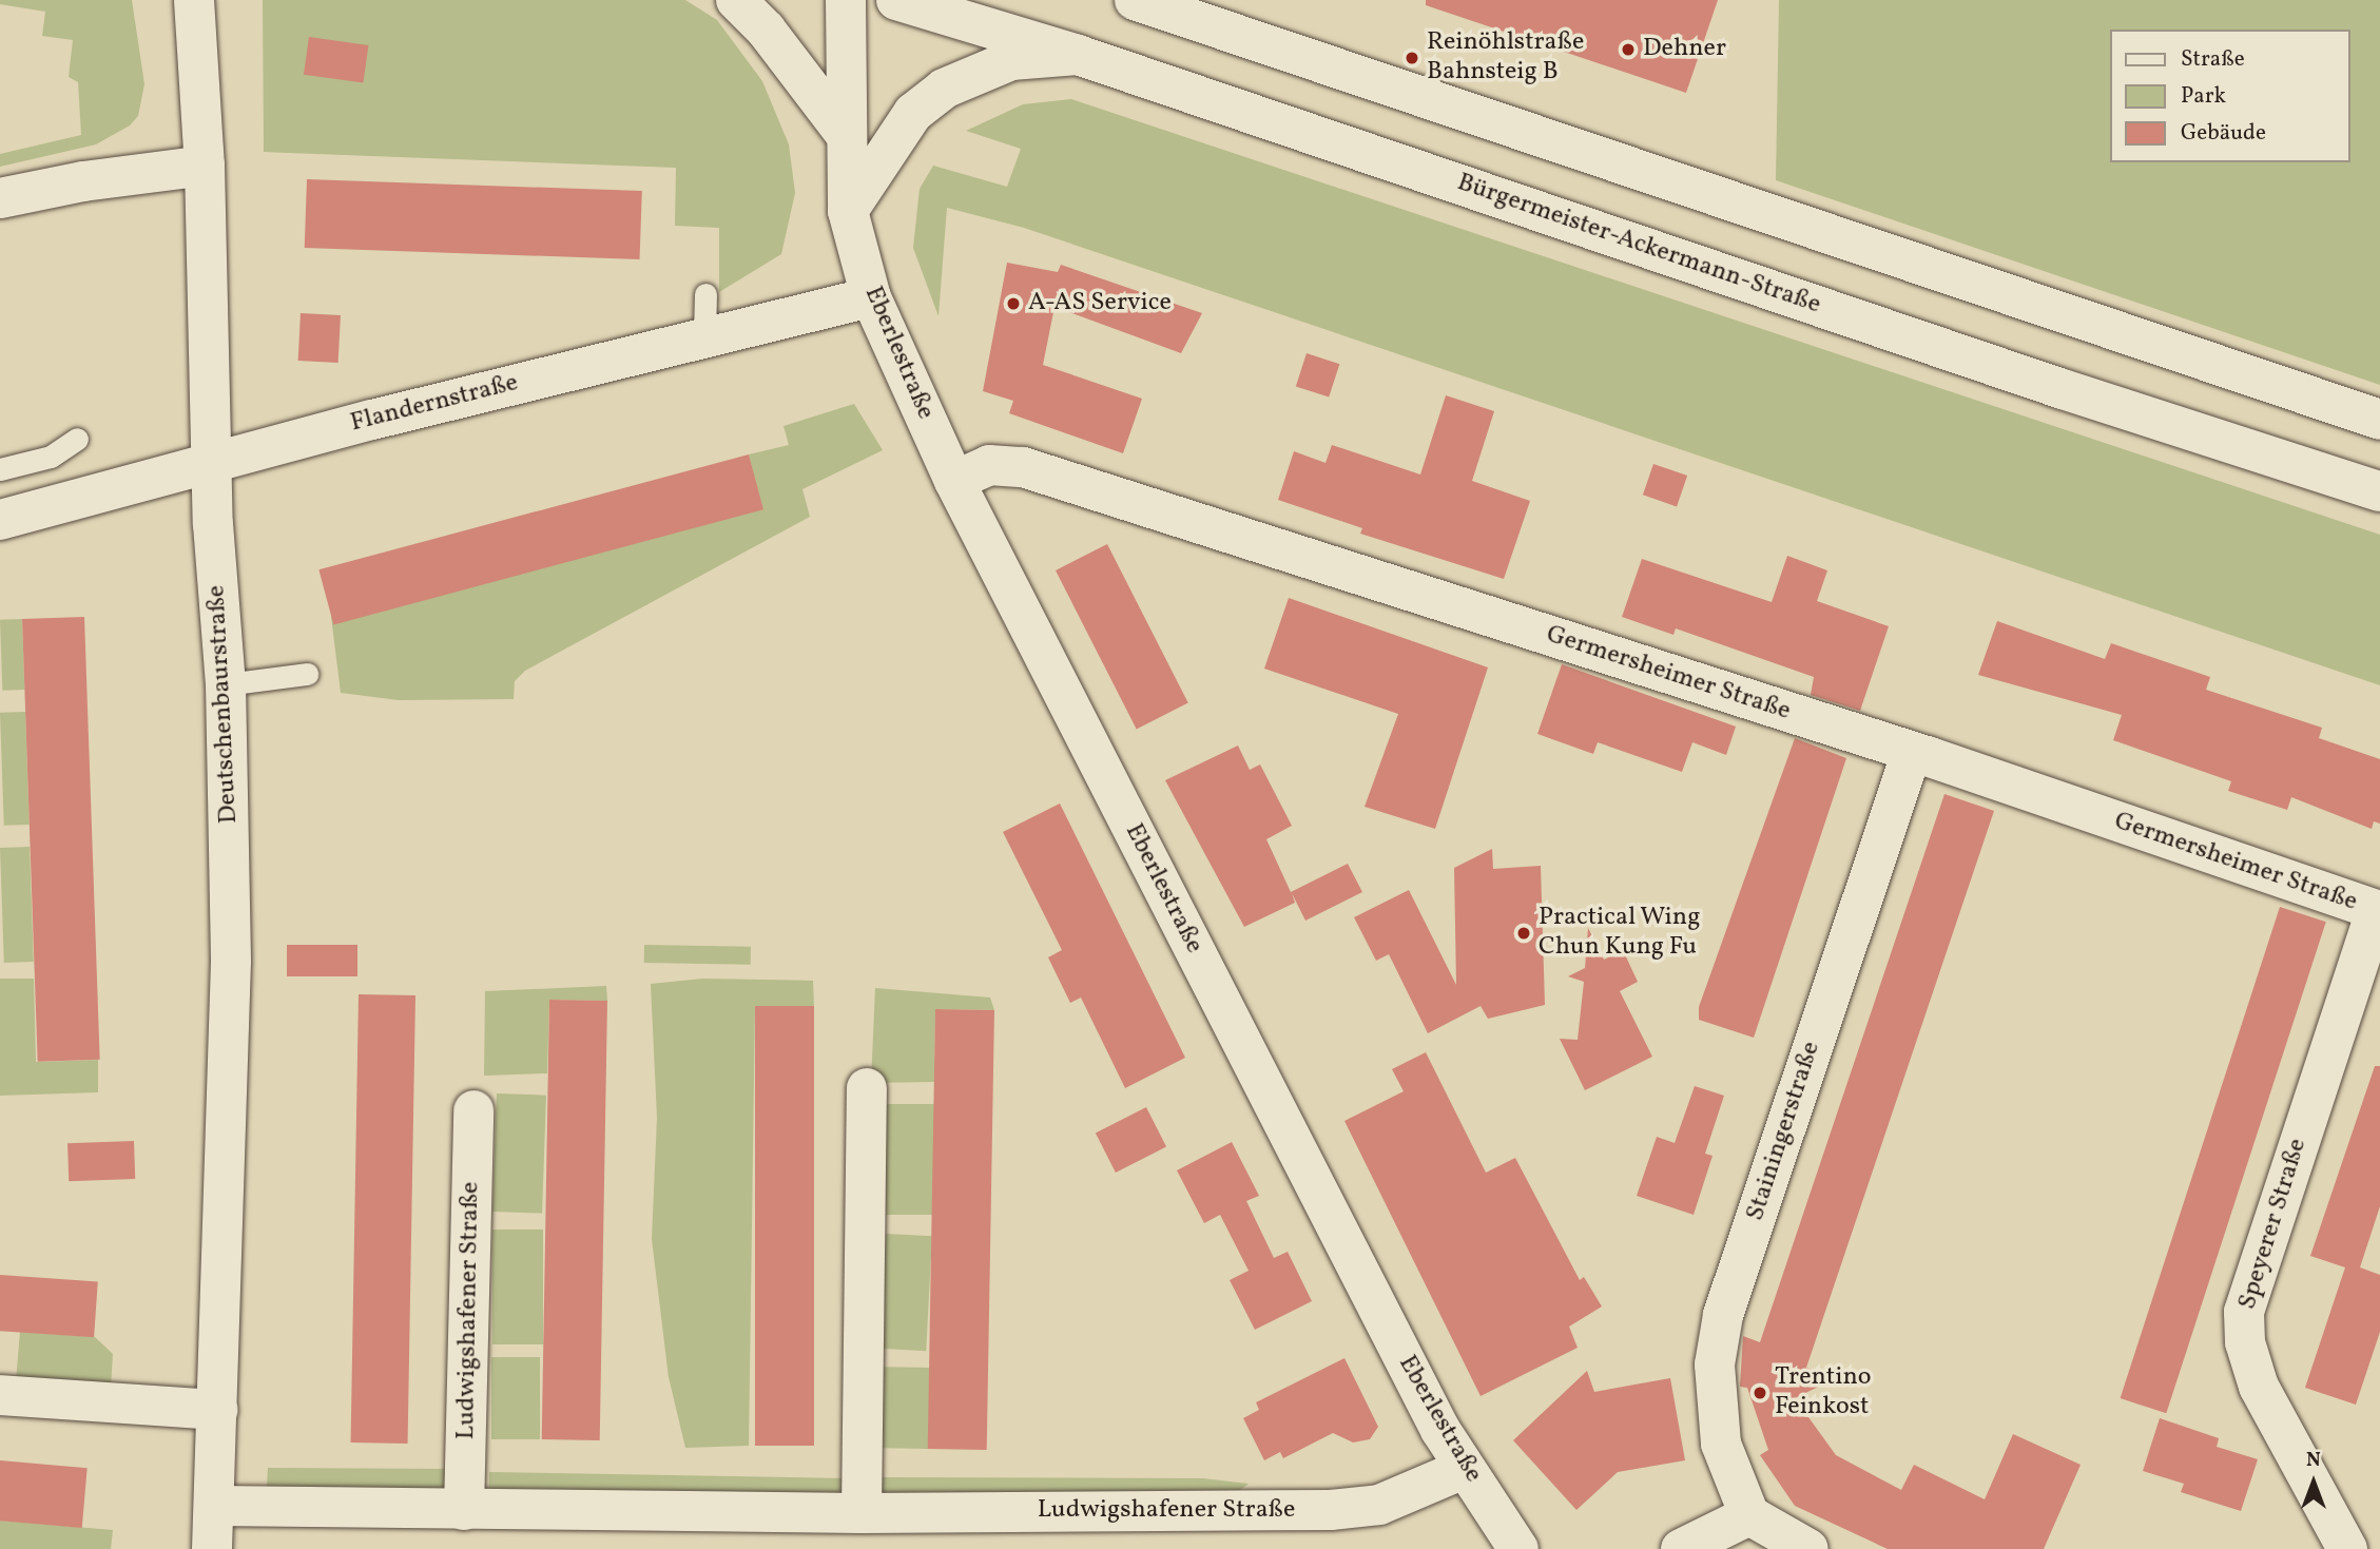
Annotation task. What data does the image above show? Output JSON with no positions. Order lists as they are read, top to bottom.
{
  "streets": {
    "street": [
      "Bürgermeister-Ackermann-Straße",
      "Eberlestraße",
      "Flandernstraße",
      "Germersheimer Straße",
      "Deutschenbaurstraße",
      "Stainingerstraße",
      "Speyerer Straße",
      "Ludwigshafener Straße"
    ]
  },
  "crossings": [
    ["Eberlestraße", "Flandernstraße"],
    ["Eberlestraße", "Germersheimer Straße"],
    ["Eberlestraße", "Ludwigshafener Straße"],
    ["Flandernstraße", "Deutschenbaurstraße"],
    ["Germersheimer Straße", "Stainingerstraße"],
    ["Germersheimer Straße", "Speyerer Straße"],
    ["Deutschenbaurstraße", "Ludwigshafener Straße"]
  ],
  "places": [
    "Dehner",
    "Reinöhlstraße Bahnsteig B",
    "A-AS Service",
    "Practical Wing Chun Kung Fu",
    "Trentino Feinkost"
  ],
  "legend": ["Straße", "Park", "Gebäude"],
  "north": "top"
}
